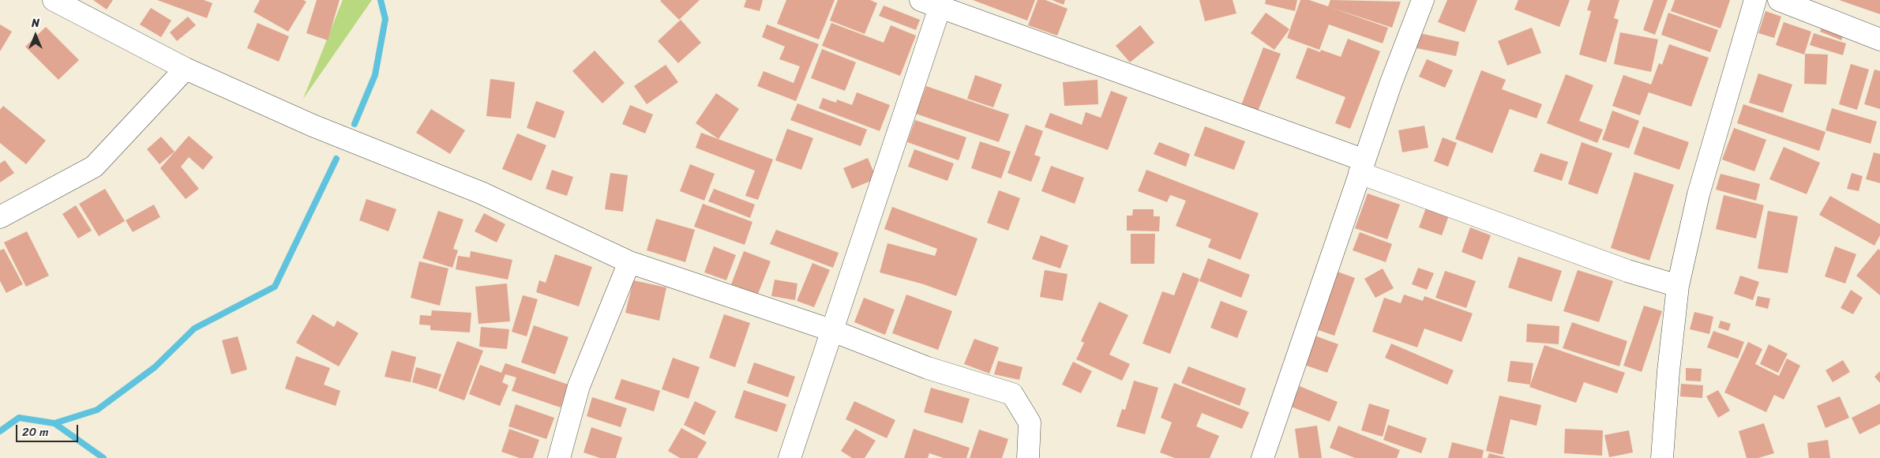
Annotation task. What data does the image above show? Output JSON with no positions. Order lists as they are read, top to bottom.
{
  "scale_bar": "20 m",
  "north": "top"
}
